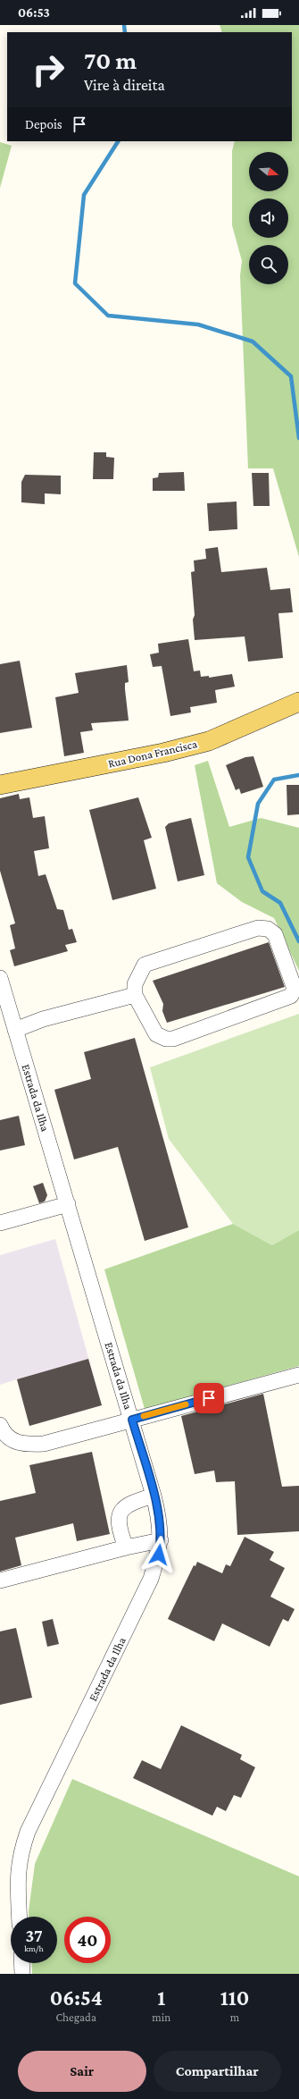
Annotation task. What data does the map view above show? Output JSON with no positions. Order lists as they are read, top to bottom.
{
  "streets": {
    "main road": ["Rua Dona Francisca"],
    "street": ["Estrada da Ilha"]
  },
  "north": "right",
  "page": {
    "status": "06:53",
    "turn": ["70 m", "Vire à direita"],
    "then": "Depois",
    "speed": "37 km/h",
    "limit": "40",
    "eta": [
      "06:54",
      "Chegada",
      "1",
      "min",
      "110",
      "m"
    ],
    "buttons": ["Sair", "Compartilhar"]
  }
}
